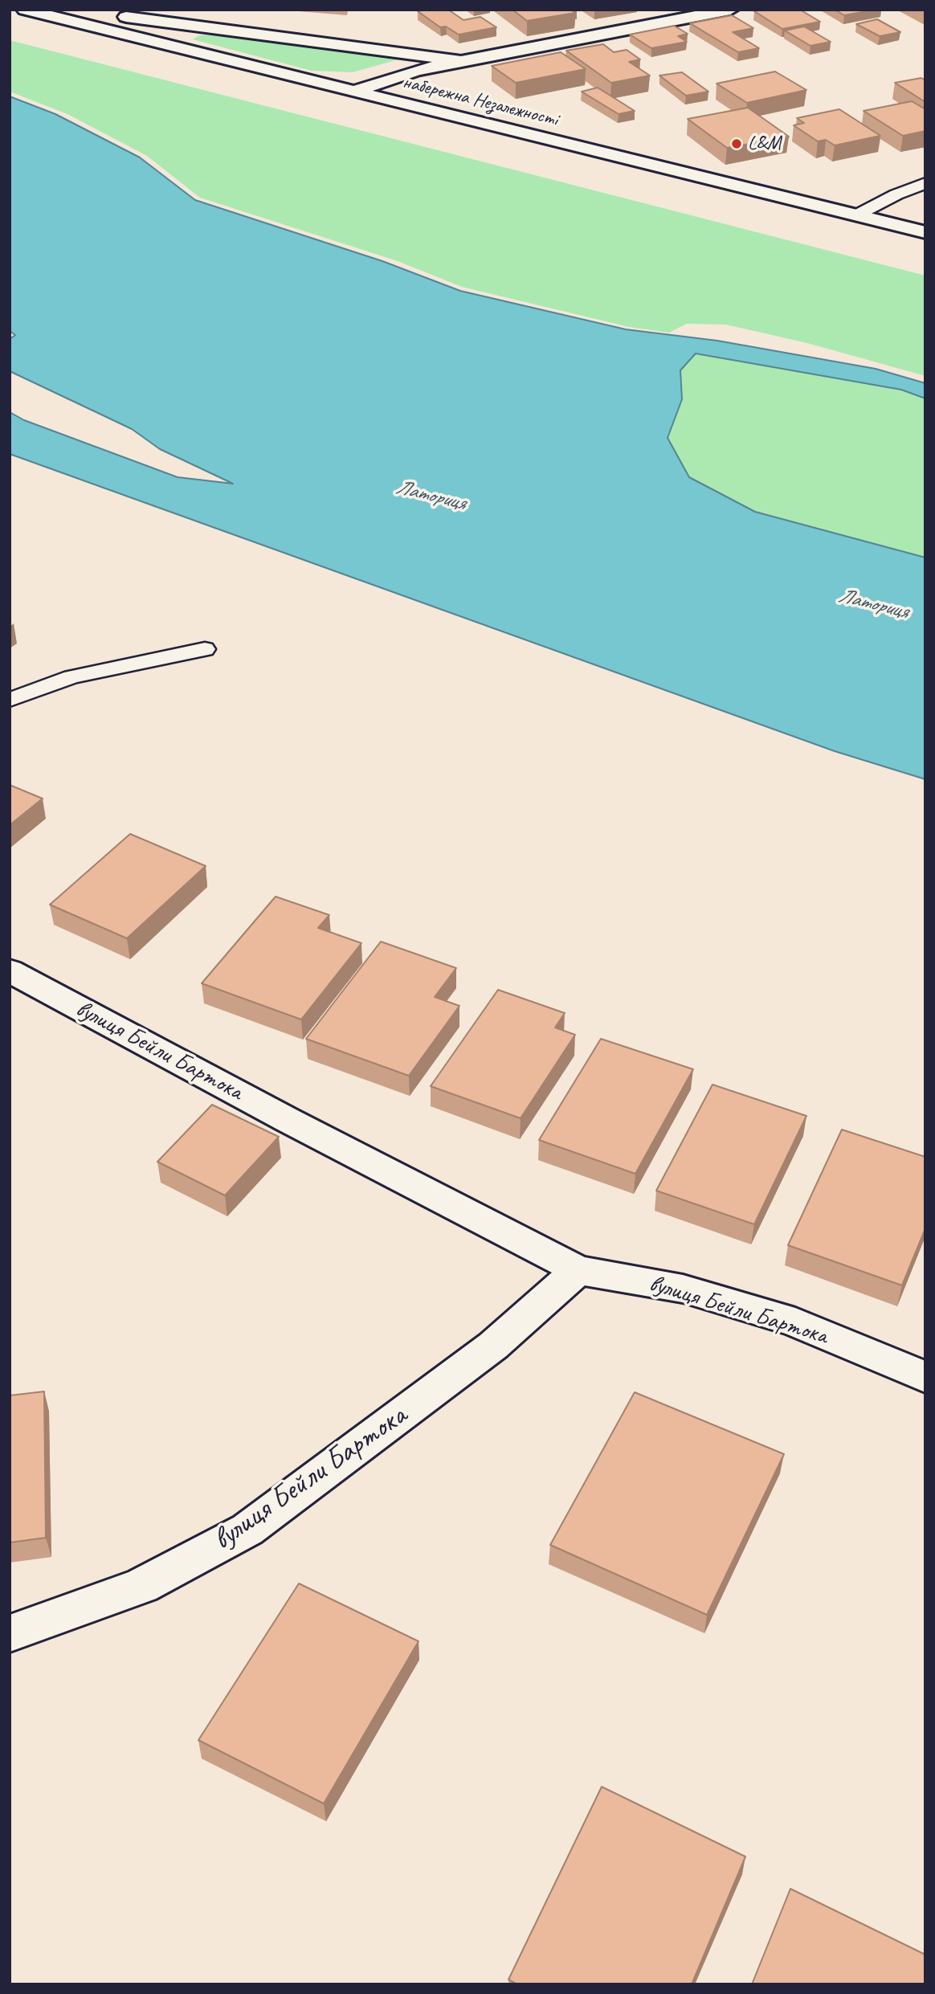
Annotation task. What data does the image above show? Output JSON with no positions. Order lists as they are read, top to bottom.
{
  "streets": {
    "street": ["набережна Незалежності", "вулиця Бейли Бартока"]
  },
  "water": ["Латориця"],
  "places": ["L&M"]
}
